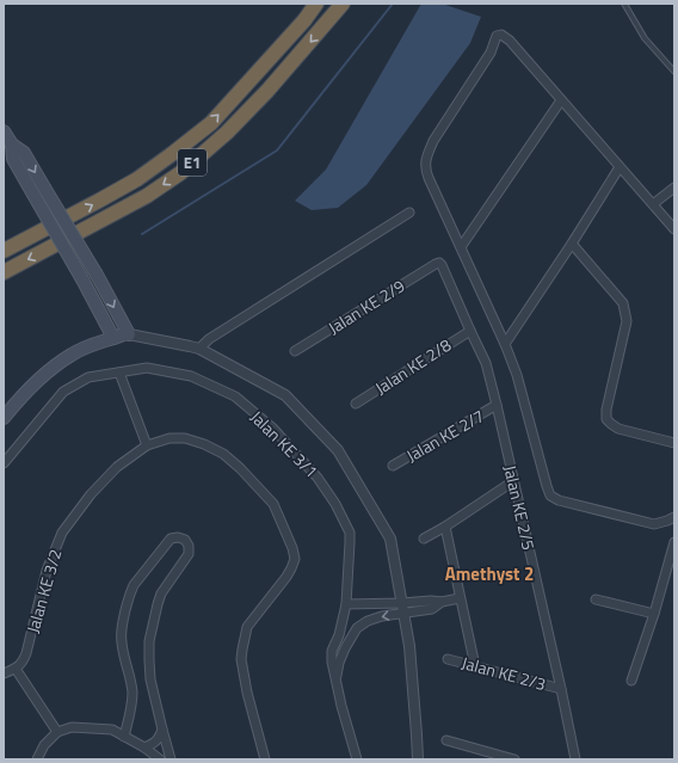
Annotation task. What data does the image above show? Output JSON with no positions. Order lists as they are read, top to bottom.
{
  "streets": {
    "highway": ["E1"],
    "street": [
      "Jalan KE 2/9",
      "Jalan KE 2/8",
      "Jalan KE 2/7",
      "Jalan KE 3/1",
      "Jalan KE 2/5",
      "Jalan KE 3/2",
      "Jalan KE 2/3"
    ]
  },
  "crossings": [
    ["Jalan KE 2/9", "Jalan KE 2/5"],
    ["Jalan KE 2/8", "Jalan KE 2/5"],
    ["Jalan KE 2/7", "Jalan KE 2/5"],
    ["Jalan KE 2/5", "Jalan KE 2/3"]
  ],
  "districts": ["Amethyst 2"]
}
